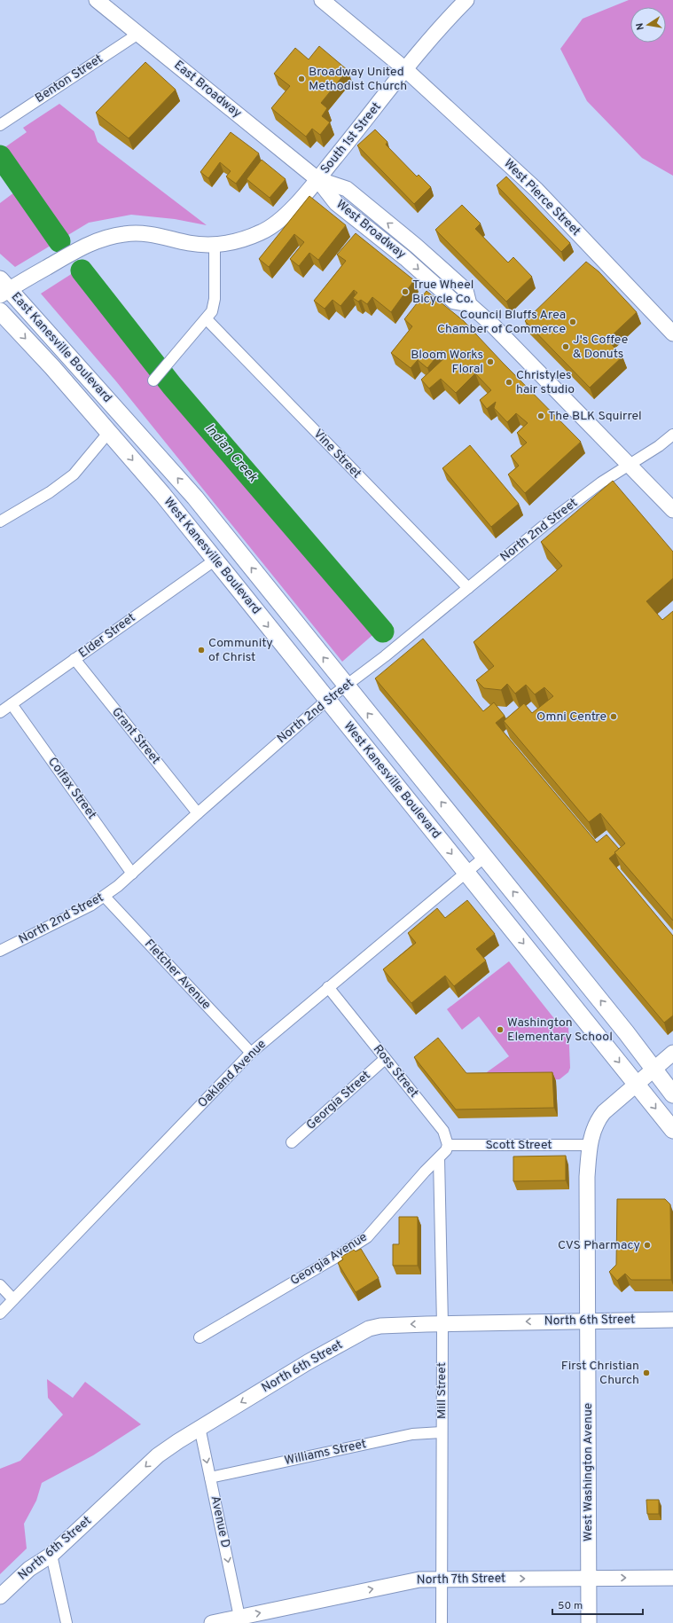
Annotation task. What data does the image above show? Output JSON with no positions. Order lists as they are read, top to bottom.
{
  "streets": {
    "main road": [
      "East Broadway",
      "South 1st Street",
      "West Pierce Street",
      "West Broadway",
      "East Kanesville Boulevard",
      "West Kanesville Boulevard",
      "North 6th Street",
      "West Washington Avenue",
      "North 7th Street"
    ],
    "street": [
      "Benton Street",
      "Vine Street",
      "North 2nd Street",
      "Elder Street",
      "Grant Street",
      "Colfax Street",
      "Fletcher Avenue",
      "Ross Street",
      "Oakland Avenue",
      "Georgia Street",
      "Scott Street",
      "Georgia Avenue",
      "Mill Street",
      "Williams Street",
      "Avenue D"
    ]
  },
  "crossings": [
    ["Benton Street", "East Broadway"],
    ["East Broadway", "South 1st Street"],
    ["East Broadway", "West Broadway"],
    ["South 1st Street", "West Pierce Street"],
    ["South 1st Street", "West Broadway"],
    ["South 1st Street", "East Kanesville Boulevard"],
    ["West Broadway", "North 2nd Street"],
    ["East Kanesville Boulevard", "West Kanesville Boulevard"],
    ["Vine Street", "North 2nd Street"],
    ["North 2nd Street", "West Kanesville Boulevard"],
    ["North 2nd Street", "Grant Street"],
    ["North 2nd Street", "Colfax Street"],
    ["North 2nd Street", "Fletcher Avenue"],
    ["West Kanesville Boulevard", "Elder Street"],
    ["West Kanesville Boulevard", "Oakland Avenue"],
    ["West Kanesville Boulevard", "West Washington Avenue"],
    ["Elder Street", "Grant Street"],
    ["Elder Street", "Colfax Street"],
    ["Fletcher Avenue", "Oakland Avenue"],
    ["Ross Street", "Oakland Avenue"],
    ["Ross Street", "Georgia Street"],
    ["Ross Street", "Scott Street"],
    ["Scott Street", "West Washington Avenue"],
    ["Georgia Avenue", "Mill Street"],
    ["North 6th Street", "Mill Street"],
    ["North 6th Street", "West Washington Avenue"],
    ["North 6th Street", "Avenue D"],
    ["Mill Street", "Williams Street"],
    ["Mill Street", "North 7th Street"],
    ["Williams Street", "Avenue D"],
    ["West Washington Avenue", "North 7th Street"],
    ["Avenue D", "North 7th Street"]
  ],
  "one_way": ["North 6th Street", "Avenue D", "North 7th Street"],
  "water": ["Indian Creek"],
  "places": [
    "Broadway United Methodist Church",
    "True Wheel Bicycle Co.",
    "Council Bluffs Area Chamber of Commerce",
    "J's Coffee & Donuts",
    "Bloom Works Floral",
    "Christyles hair studio",
    "The BLK Squirrel",
    "Community of Christ",
    "Omni Centre",
    "Washington Elementary School",
    "CVS Pharmacy",
    "First Christian Church"
  ],
  "scale_bar": "50 m",
  "north": "left"
}
